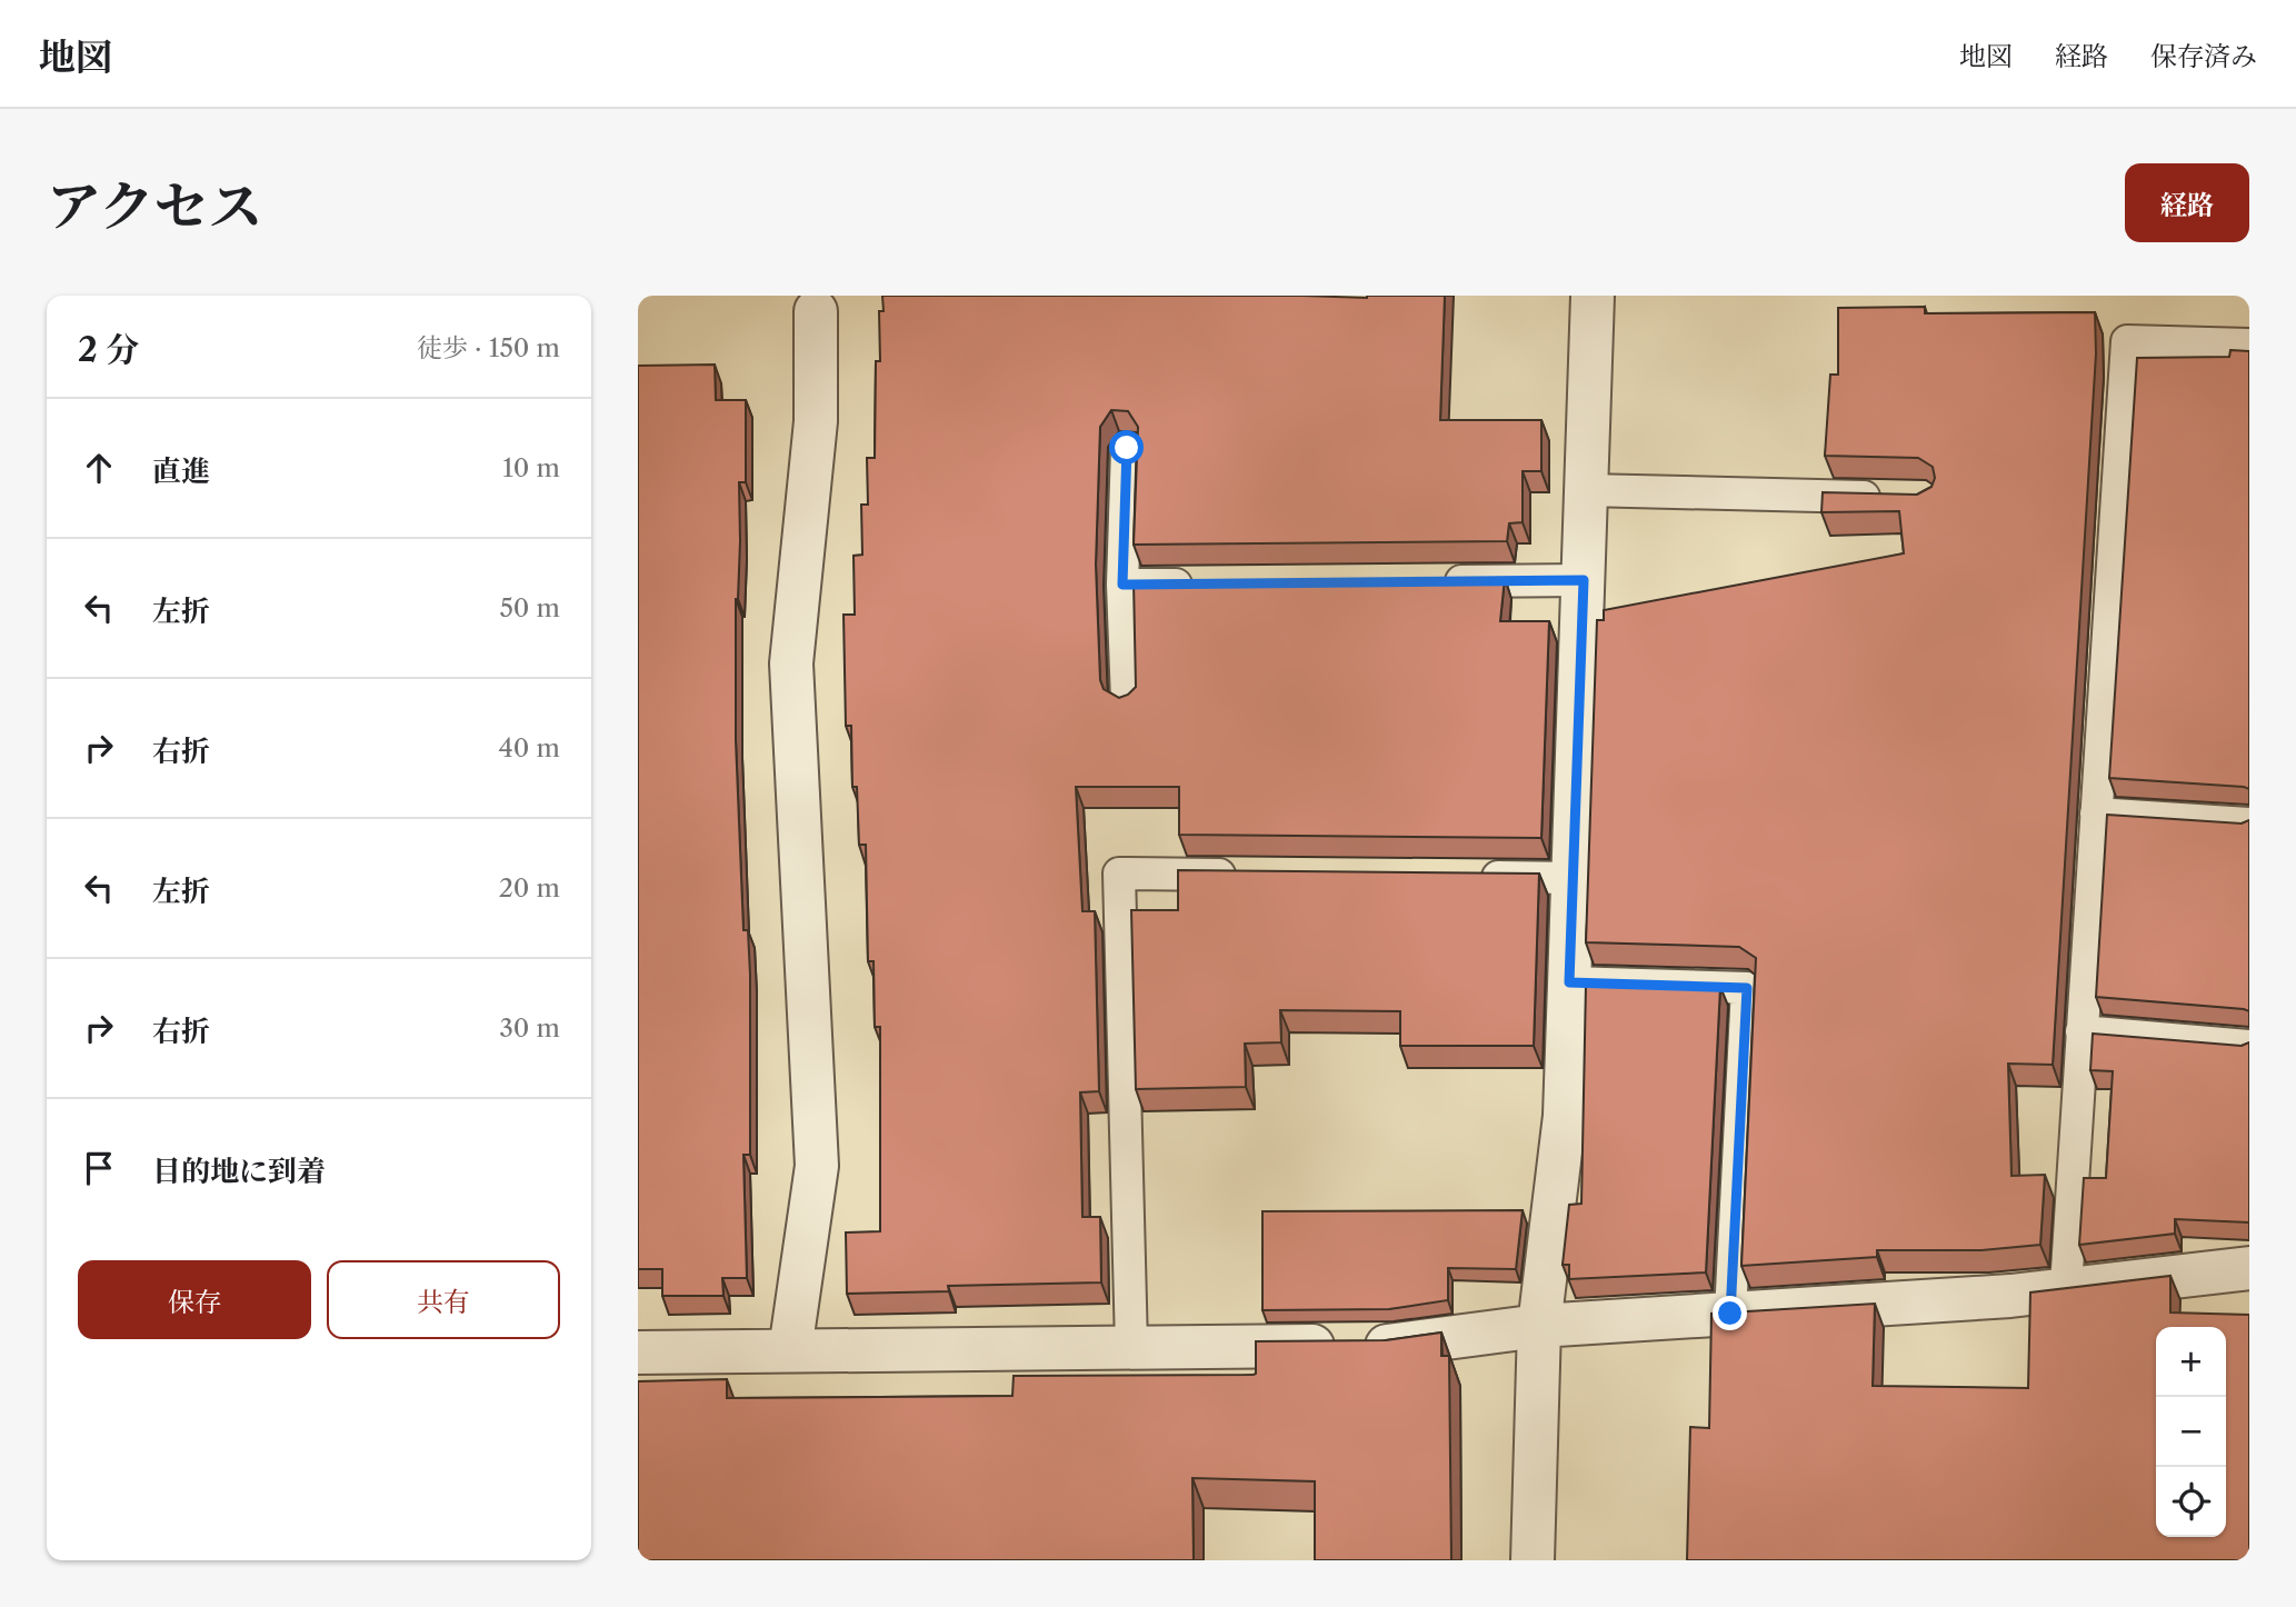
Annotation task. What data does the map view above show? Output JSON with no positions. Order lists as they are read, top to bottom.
{
  "page": {
    "header": "地図",
    "nav": ["地図", "経路", "保存済み"],
    "title": "アクセス",
    "buttons": [
      "経路",
      ["保存", "共有"]
    ],
    "heading": ["2 分", "徒歩 · 150 m"],
    "list": [
      ["直進", "10 m"],
      ["左折", "50 m"],
      ["右折", "40 m"],
      ["左折", "20 m"],
      ["右折", "30 m"],
      "目的地に到着"
    ],
    "map_buttons": ["+", "−"]
  }
}
